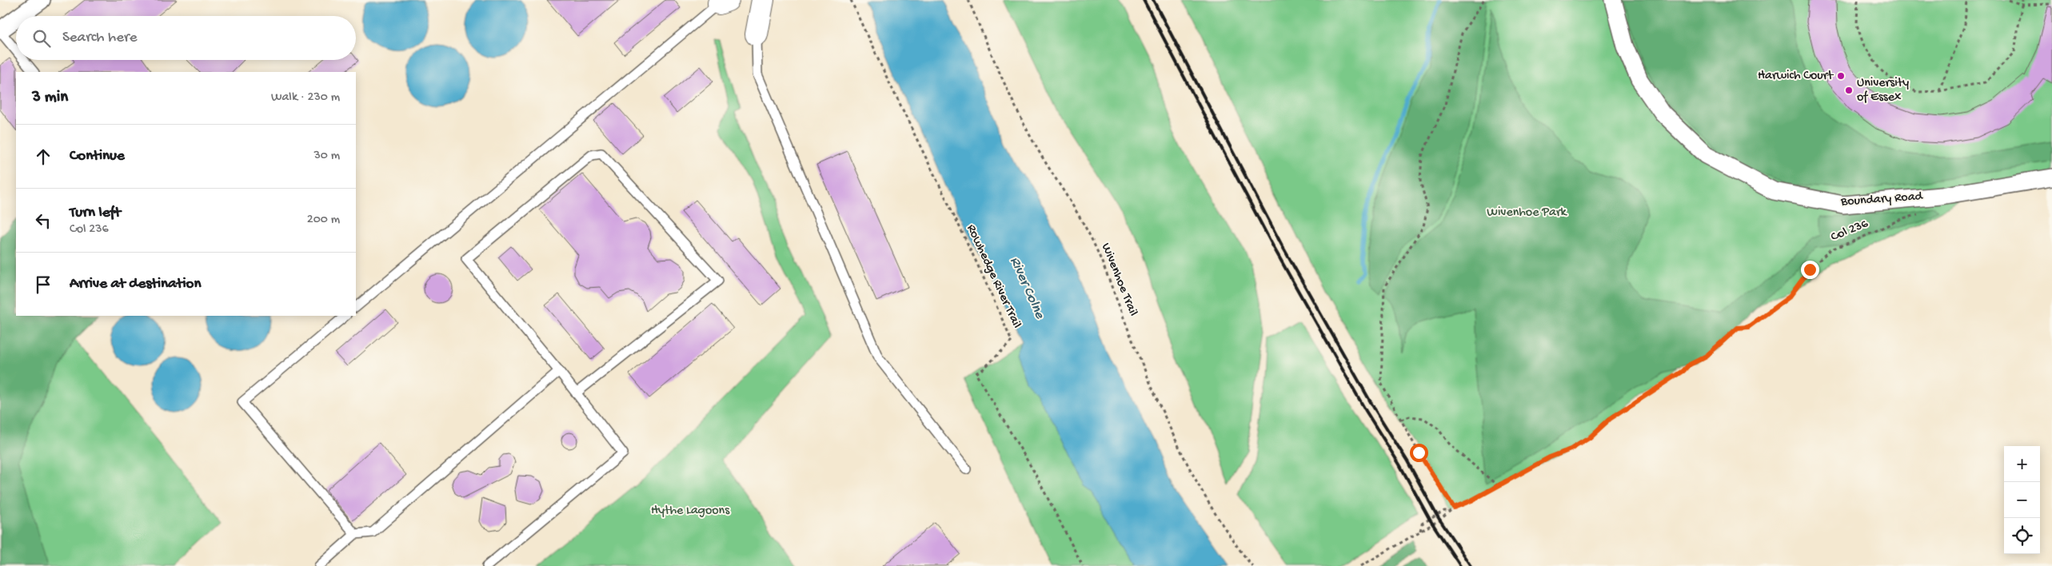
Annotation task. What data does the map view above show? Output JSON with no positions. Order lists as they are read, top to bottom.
{
  "streets": {
    "street": ["Boundary Road"],
    "path": ["Col 236", "Rowhedge River Trail", "Wivenhoe Trail"]
  },
  "water": ["River Colne"],
  "parks": ["Wivenhoe Park", "Hythe Lagoons"],
  "places": ["Harwich Court", "University of Essex"],
  "page": {
    "search": "Search here",
    "heading": ["3 min", "Walk · 230 m"],
    "list": [
      ["Continue", "30 m"],
      ["Turn left", "Col 236", "200 m"],
      "Arrive at destination"
    ],
    "map_buttons": ["+", "−"]
  }
}
